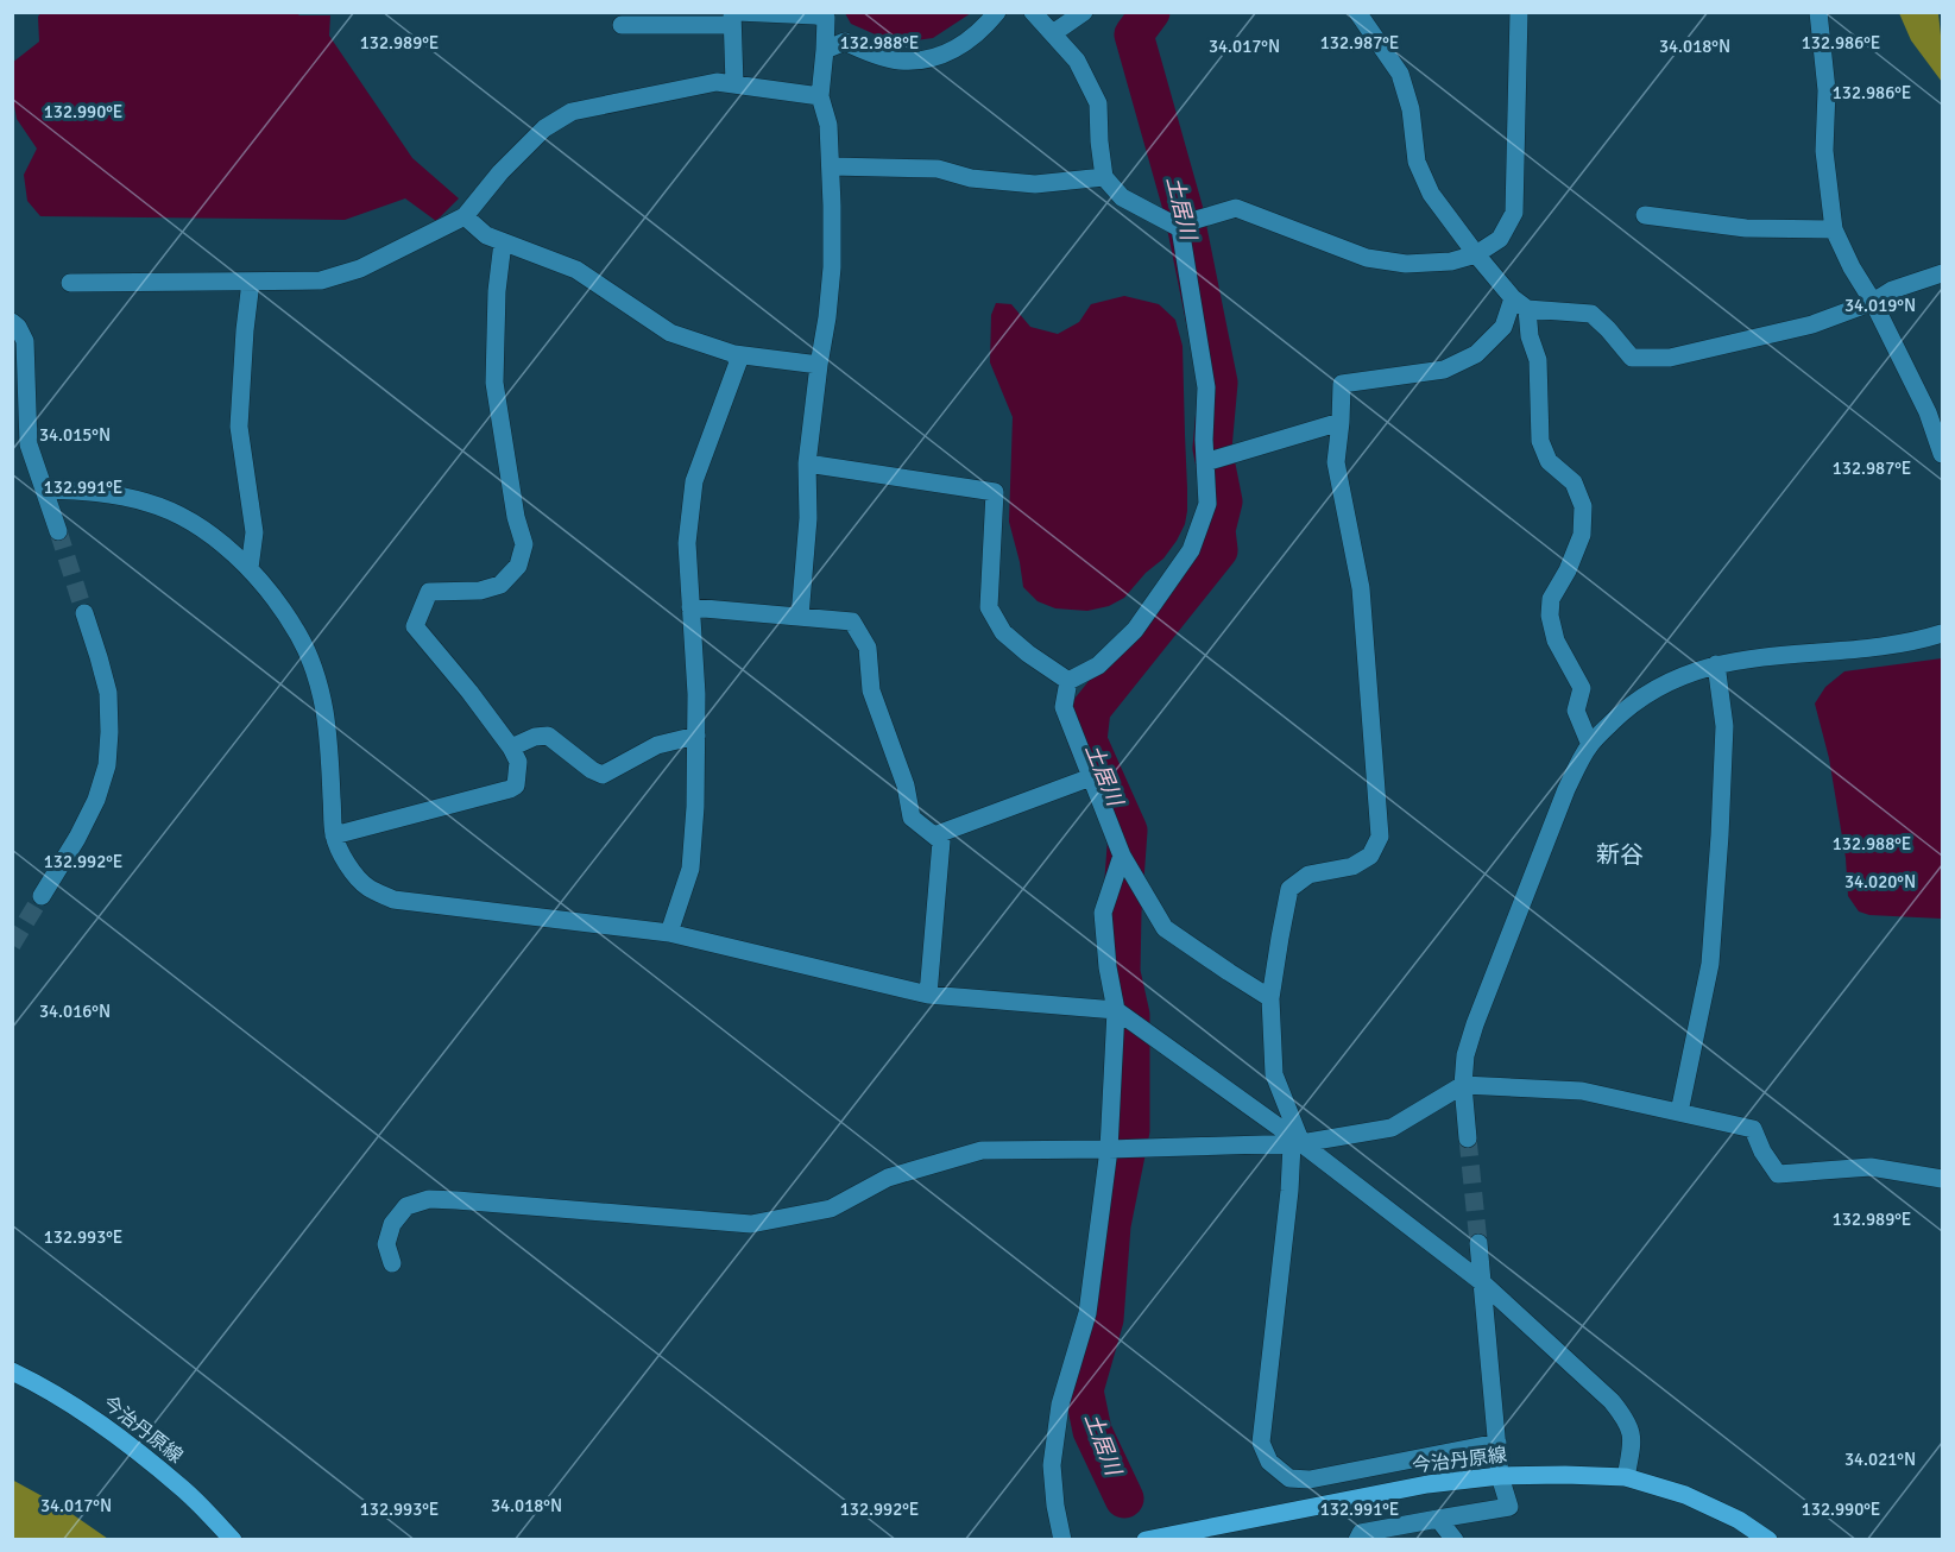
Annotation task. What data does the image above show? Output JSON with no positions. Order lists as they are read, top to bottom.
{
  "streets": {
    "main road": ["今治丹原線"]
  },
  "districts": ["新谷"],
  "water": ["土居川"],
  "coordinates": [
    "132.989°E",
    "132.988°E",
    "132.987°E",
    "132.986°E",
    "34.017°N",
    "34.018°N",
    "132.990°E",
    "34.019°N",
    "34.015°N",
    "132.991°E",
    "132.992°E",
    "34.020°N",
    "34.016°N",
    "132.993°E",
    "34.021°N"
  ]
}
